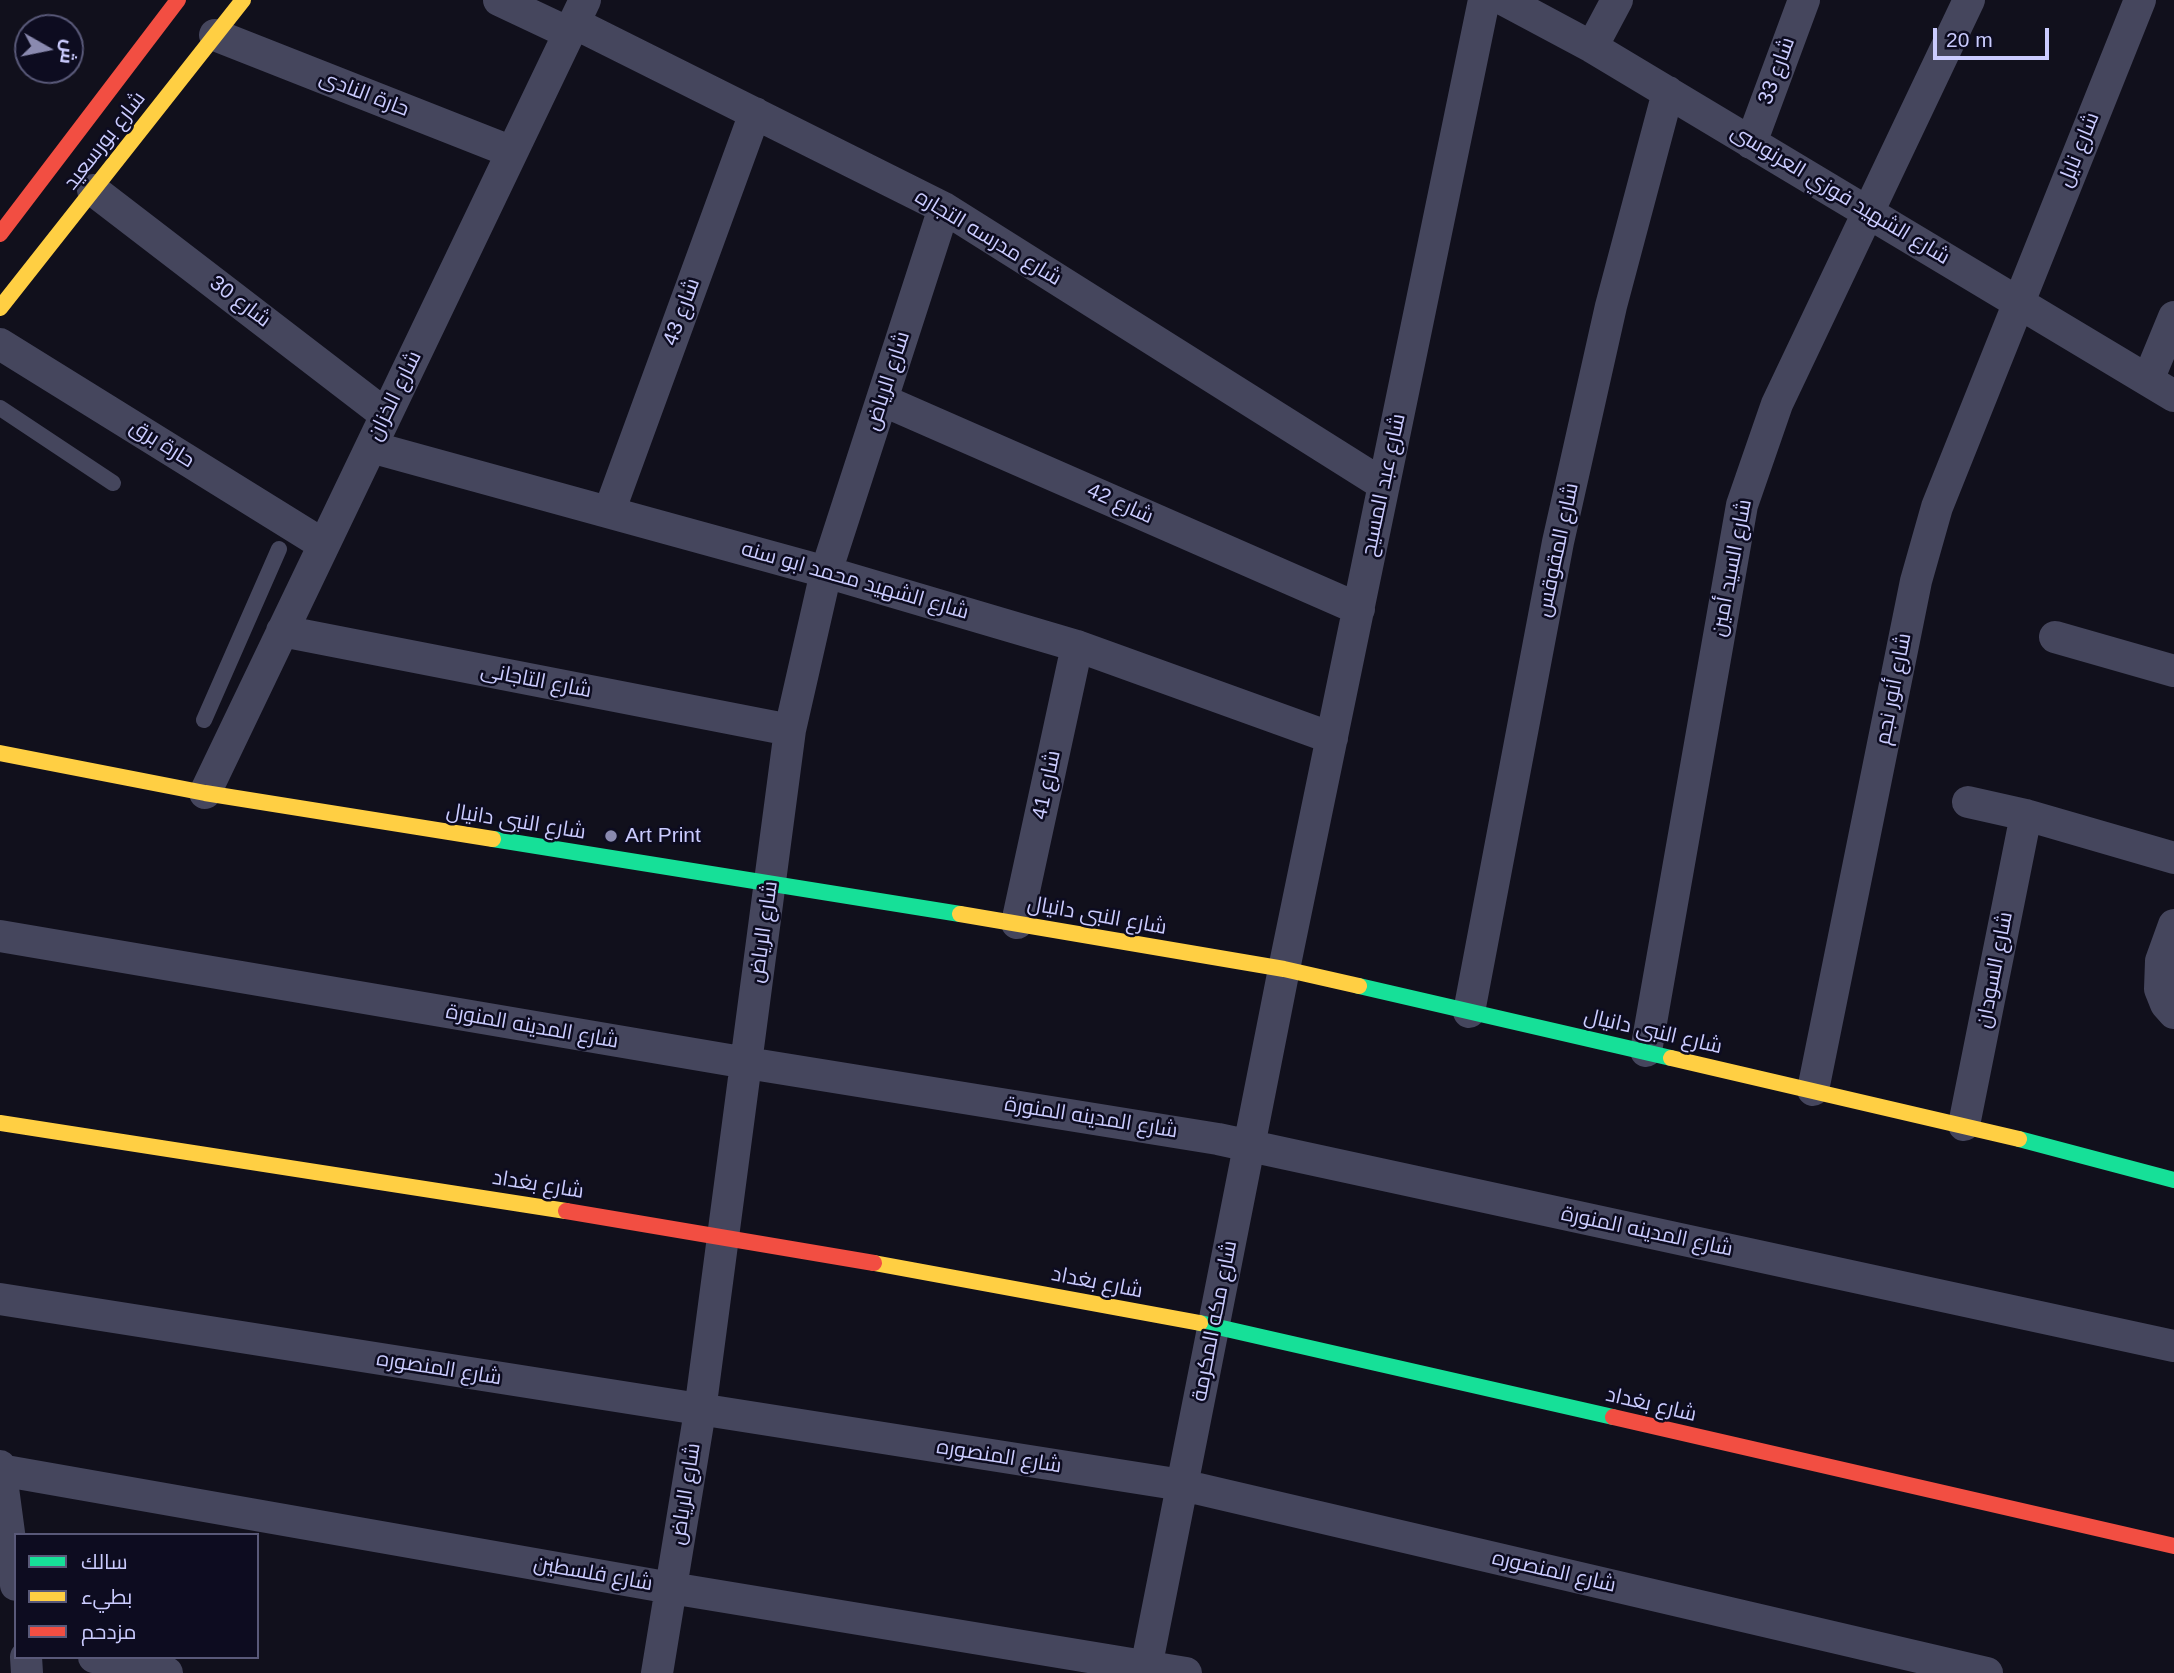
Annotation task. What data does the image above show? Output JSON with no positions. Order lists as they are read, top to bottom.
{
  "streets": {
    "street": [
      "شارع 33",
      "حارة النادى",
      "شارع بورسعيد",
      "شارع نايل",
      "شارع الشهيد فوزي العرنوسى",
      "شارع مدرسه التجاره",
      "شارع 30",
      "شارع 43",
      "شارع الرياض",
      "شارع الخزان",
      "حارة برق",
      "شارع عبد المسيح",
      "شارع 42",
      "شارع المقوقس",
      "شارع السيد أمين",
      "شارع الشهيد محمد ابو سنه",
      "شارع التاجانى",
      "شارع أنور نجم",
      "شارع 41",
      "شارع النبى دانيال",
      "شارع السودان",
      "شارع المدينه المنورة",
      "شارع بغداد",
      "شارع مكه المكرمة",
      "شارع المنصوره",
      "شارع فلسطين"
    ]
  },
  "crossings": [
    ["شارع 33", "شارع الشهيد فوزي العرنوسى"],
    ["حارة النادى", "شارع بورسعيد"],
    ["حارة النادى", "شارع الخزان"],
    ["شارع بورسعيد", "شارع 30"],
    ["شارع نايل", "شارع الشهيد فوزي العرنوسى"],
    ["شارع نايل", "شارع أنور نجم"],
    ["شارع الشهيد فوزي العرنوسى", "شارع المقوقس"],
    ["شارع الشهيد فوزي العرنوسى", "شارع السيد أمين"],
    ["شارع الشهيد فوزي العرنوسى", "شارع أنور نجم"],
    ["شارع مدرسه التجاره", "شارع 43"],
    ["شارع مدرسه التجاره", "شارع الرياض"],
    ["شارع مدرسه التجاره", "شارع الخزان"],
    ["شارع مدرسه التجاره", "شارع عبد المسيح"],
    ["شارع 30", "شارع الخزان"],
    ["شارع 43", "شارع الشهيد محمد ابو سنه"],
    ["شارع الرياض", "شارع 42"],
    ["شارع الرياض", "شارع الشهيد محمد ابو سنه"],
    ["شارع الرياض", "شارع التاجانى"],
    ["شارع الرياض", "شارع النبى دانيال"],
    ["شارع الرياض", "شارع المدينه المنورة"],
    ["شارع الرياض", "شارع بغداد"],
    ["شارع الرياض", "شارع المنصوره"],
    ["شارع الرياض", "شارع فلسطين"],
    ["شارع الخزان", "حارة برق"],
    ["شارع الخزان", "شارع الشهيد محمد ابو سنه"],
    ["شارع الخزان", "شارع التاجانى"],
    ["شارع الخزان", "شارع النبى دانيال"],
    ["شارع عبد المسيح", "شارع 42"],
    ["شارع عبد المسيح", "شارع الشهيد محمد ابو سنه"],
    ["شارع عبد المسيح", "شارع النبى دانيال"],
    ["شارع عبد المسيح", "شارع مكه المكرمة"],
    ["شارع المقوقس", "شارع النبى دانيال"],
    ["شارع السيد أمين", "شارع النبى دانيال"],
    ["شارع الشهيد محمد ابو سنه", "شارع 41"],
    ["شارع أنور نجم", "شارع النبى دانيال"],
    ["شارع 41", "شارع النبى دانيال"],
    ["شارع النبى دانيال", "شارع السودان"],
    ["شارع النبى دانيال", "شارع مكه المكرمة"],
    ["شارع المدينه المنورة", "شارع مكه المكرمة"],
    ["شارع بغداد", "شارع مكه المكرمة"],
    ["شارع مكه المكرمة", "شارع المنصوره"],
    ["شارع مكه المكرمة", "شارع فلسطين"]
  ],
  "places": ["Art Print"],
  "legend": ["سالك", "بطيء", "مزدحم"],
  "scale_bar": "20 m",
  "north": "right"
}
